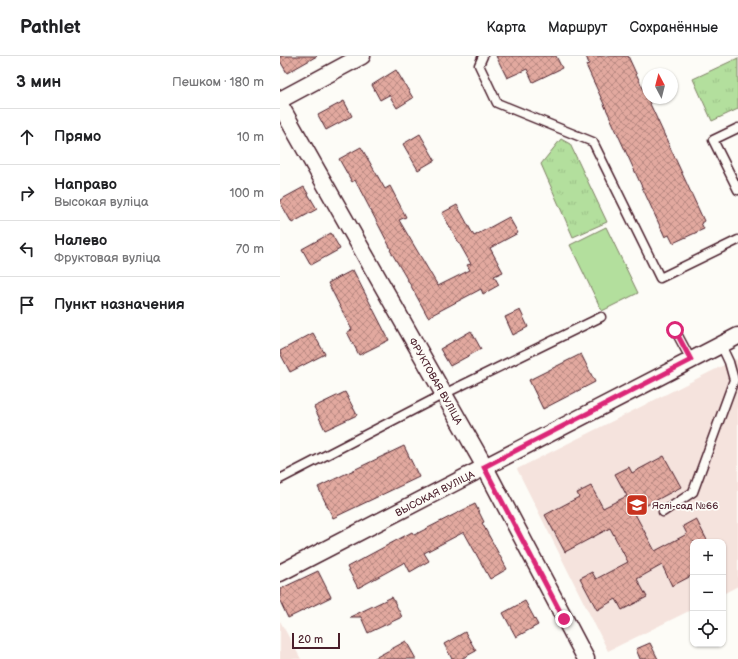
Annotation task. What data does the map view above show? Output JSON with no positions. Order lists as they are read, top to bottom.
{
  "streets": {
    "street": ["ФРУКТОВАЯ ВУЛІЦА", "ВЫСОКАЯ ВУЛІЦА"]
  },
  "crossings": [
    ["ФРУКТОВАЯ ВУЛІЦА", "ВЫСОКАЯ ВУЛІЦА"]
  ],
  "places": {
    "school or university": ["Яслі-сад №66"]
  },
  "scale_bar": "20 m",
  "north": "top",
  "page": {
    "header": "Pathlet",
    "nav": ["Карта", "Маршрут", "Сохранённые"],
    "heading": ["3 мин", "Пешком · 180 m"],
    "list": [
      ["Прямо", "10 m"],
      ["Направо", "Высокая вуліца", "100 m"],
      ["Налево", "Фруктовая вуліца", "70 m"],
      "Пункт назначения"
    ],
    "map_buttons": ["+", "−"],
    "scale": "20 m"
  }
}
